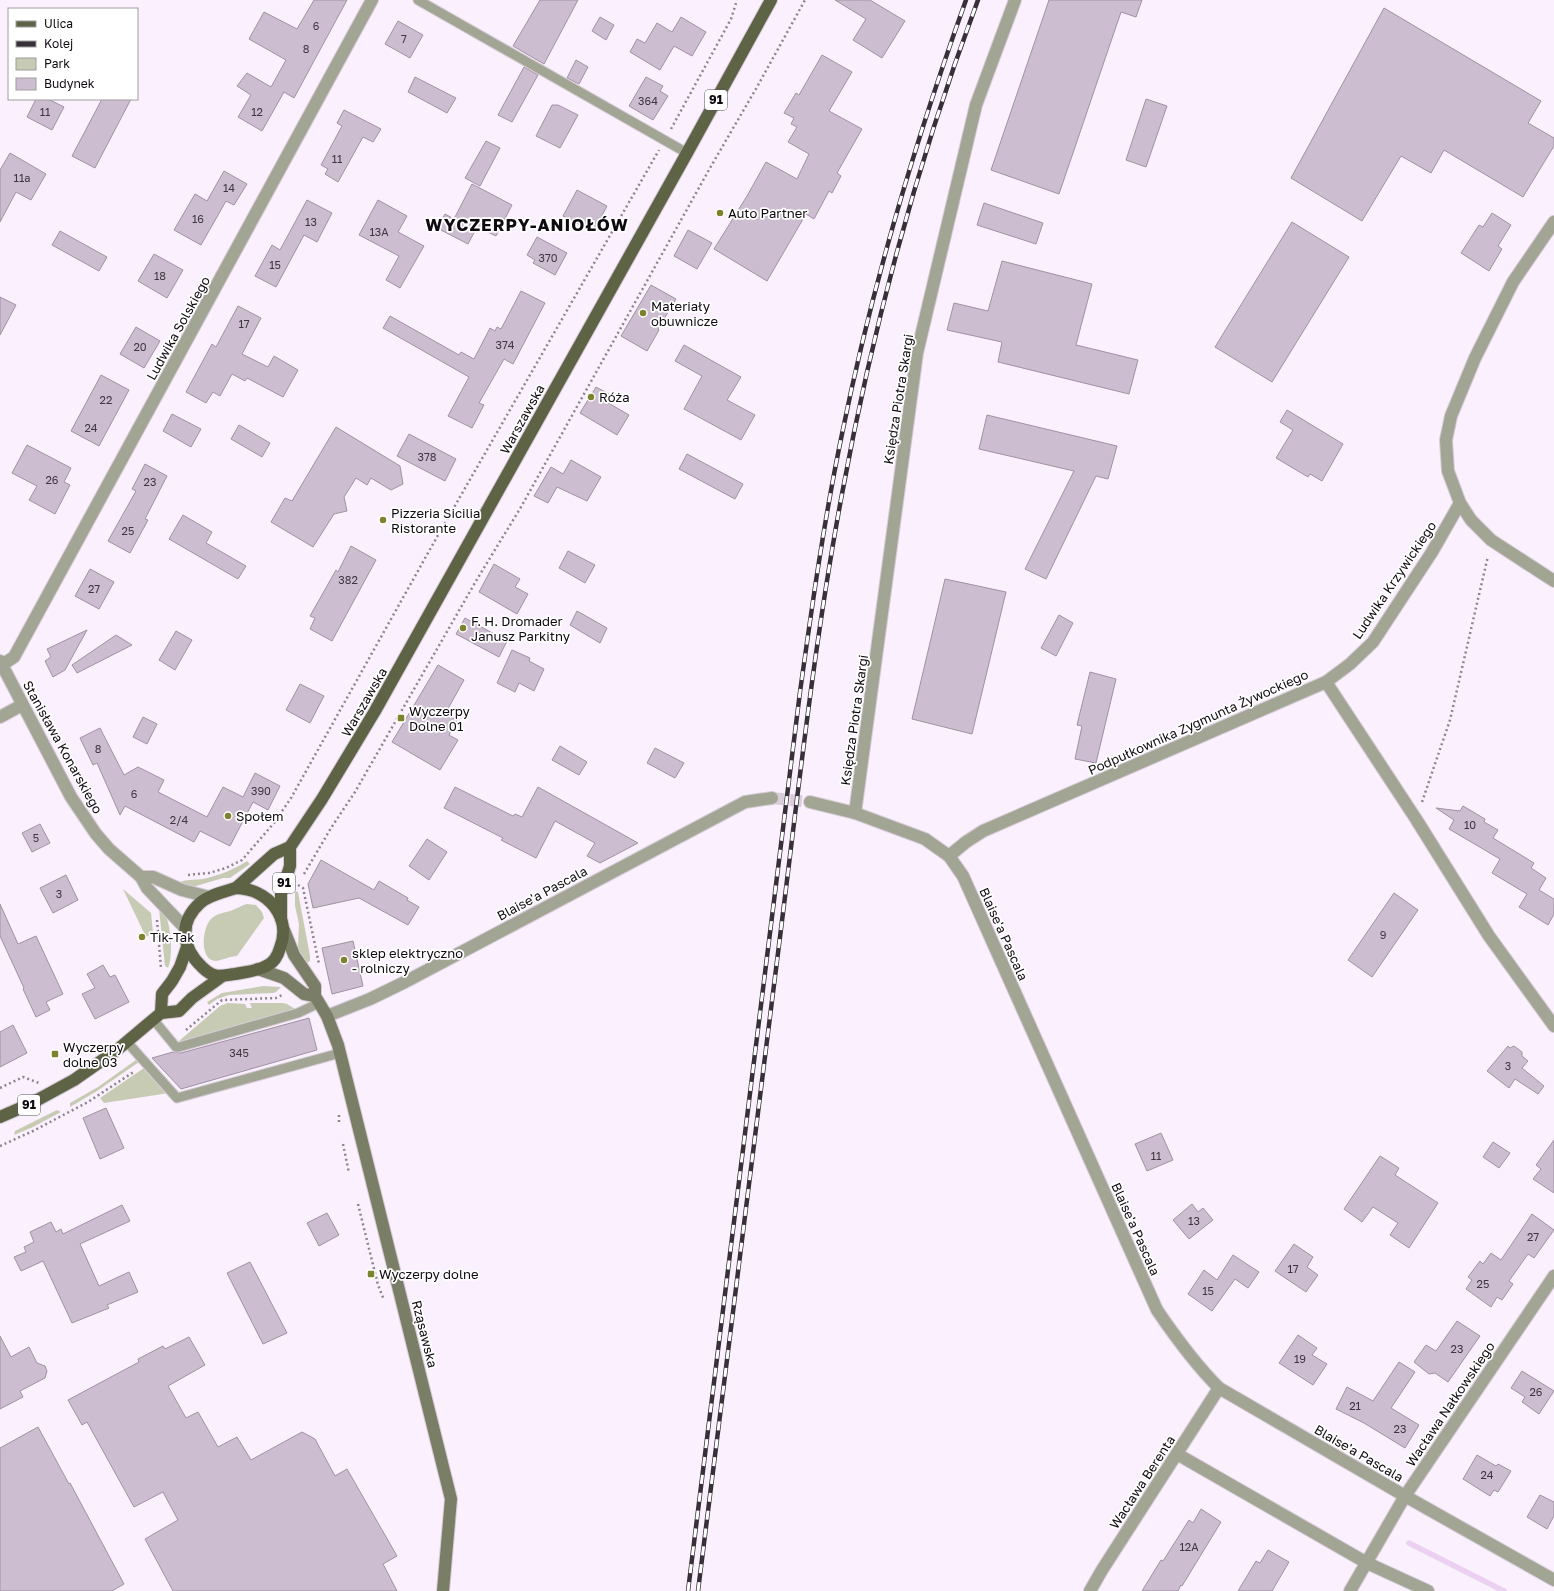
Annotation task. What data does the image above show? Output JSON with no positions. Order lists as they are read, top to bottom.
{
  "streets": {
    "main road": ["91", "Warszawska"],
    "street": [
      "Ludwika Solskiego",
      "Księdza Piotra Skargi",
      "Ludwika Krzywickiego",
      "Podpułkownika Zygmunta Żywockiego",
      "Stanisława Konarskiego",
      "Blaise'a Pascala",
      "Rząsawska",
      "Wacława Nałkowskiego",
      "Wacława Berenta"
    ]
  },
  "crossings": [
    ["91", "Warszawska"],
    ["91", "Stanisława Konarskiego"],
    ["91", "Rząsawska"],
    ["Ludwika Solskiego", "Stanisława Konarskiego"],
    ["Księdza Piotra Skargi", "Blaise'a Pascala"],
    ["Ludwika Krzywickiego", "Podpułkownika Zygmunta Żywockiego"],
    ["Podpułkownika Zygmunta Żywockiego", "Blaise'a Pascala"],
    ["Stanisława Konarskiego", "Rząsawska"],
    ["Blaise'a Pascala", "Rząsawska"],
    ["Blaise'a Pascala", "Wacława Nałkowskiego"],
    ["Blaise'a Pascala", "Wacława Berenta"]
  ],
  "districts": ["WYCZERPY-ANIOŁÓW"],
  "places": {
    "other": [
      "Auto Partner",
      "Materiały obuwnicze",
      "Róża",
      "Pizzeria Sicilia Ristorante",
      "F. H. Dromader Janusz Parkitny",
      "Społem",
      "Tik-Tak",
      "sklep elektryczno - rolniczy"
    ],
    "transit": ["Wyczerpy Dolne 01", "Wyczerpy dolne 03", "Wyczerpy dolne"]
  },
  "house_numbers": [
    "6",
    "7",
    "8",
    "364",
    "11",
    "12",
    "11",
    "11a",
    "14",
    "16",
    "13",
    "13A",
    "370",
    "15",
    "18",
    "17",
    "374",
    "20",
    "22",
    "24",
    "378",
    "26",
    "23",
    "25",
    "382",
    "27",
    "8",
    "390",
    "6",
    "2/4",
    "10",
    "5",
    "3",
    "9",
    "345",
    "3",
    "11",
    "13",
    "27",
    "17",
    "25",
    "15",
    "23",
    "19",
    "26",
    "21",
    "23",
    "24",
    "12A"
  ],
  "legend": [
    "Ulica",
    "Kolej",
    "Park",
    "Budynek"
  ]
}
